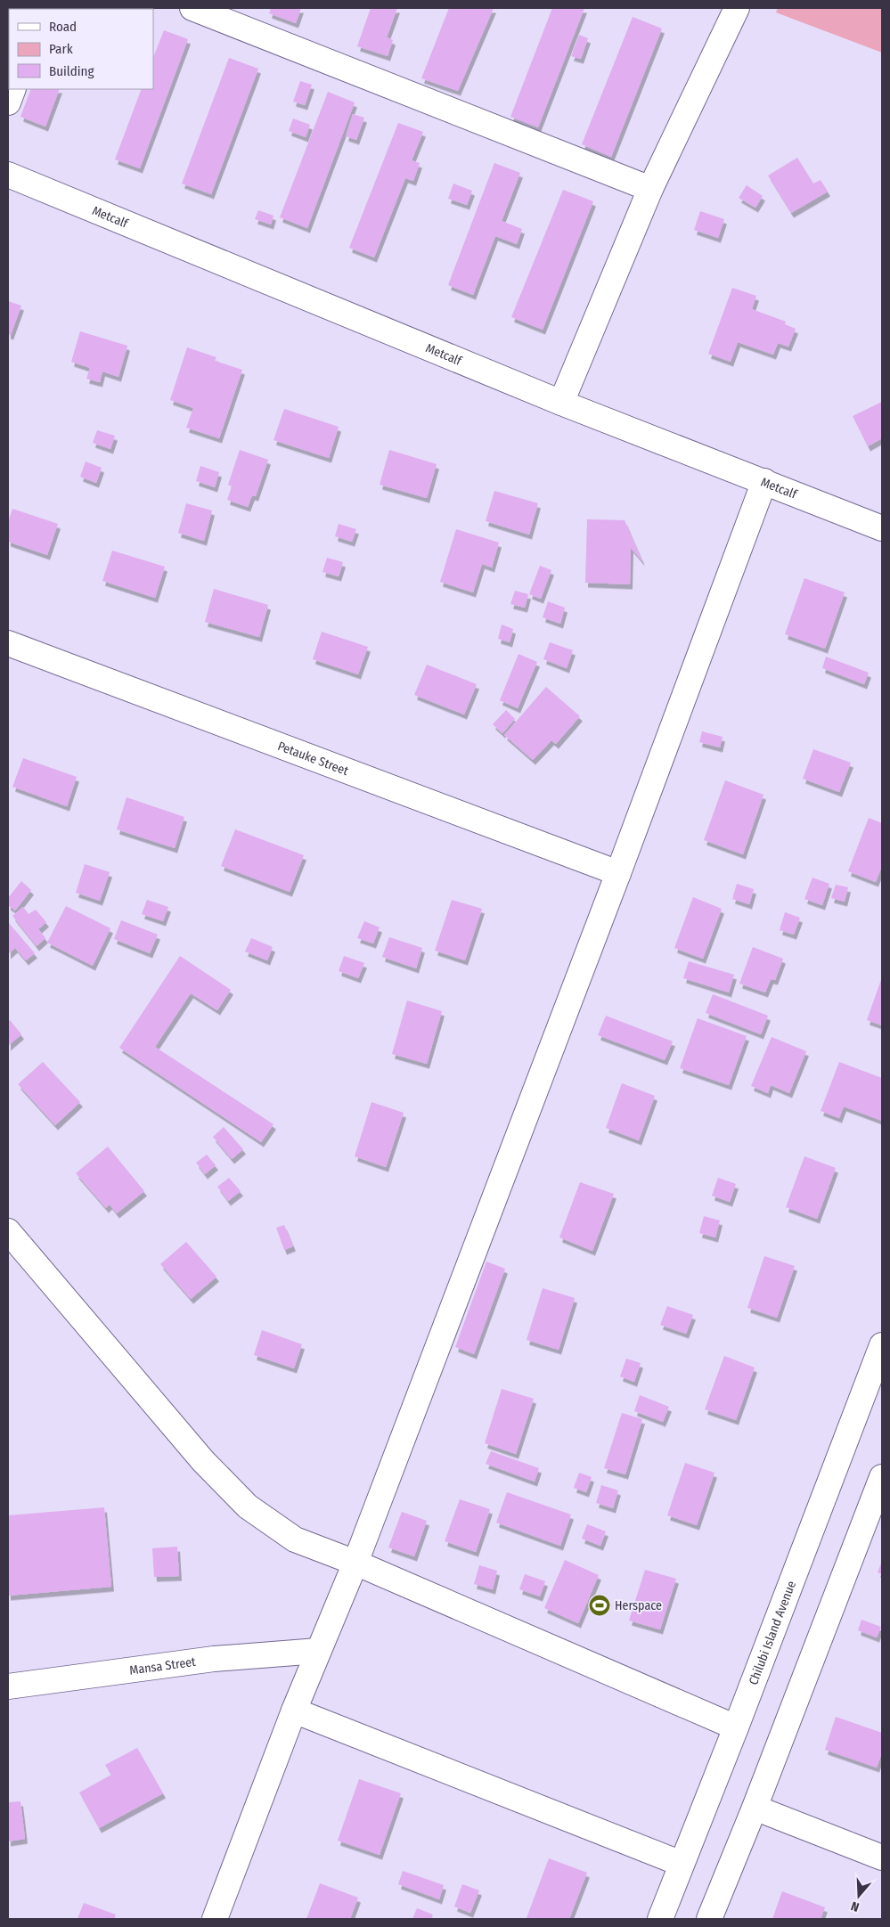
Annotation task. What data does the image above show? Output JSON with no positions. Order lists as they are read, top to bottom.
{
  "streets": {
    "street": [
      "Metcalf",
      "Petauke Street",
      "Chilubi Island Avenue",
      "Mansa Street"
    ]
  },
  "places": {
    "sports": ["Herspace"]
  },
  "legend": ["Road", "Park", "Building"],
  "north": "bottom"
}
